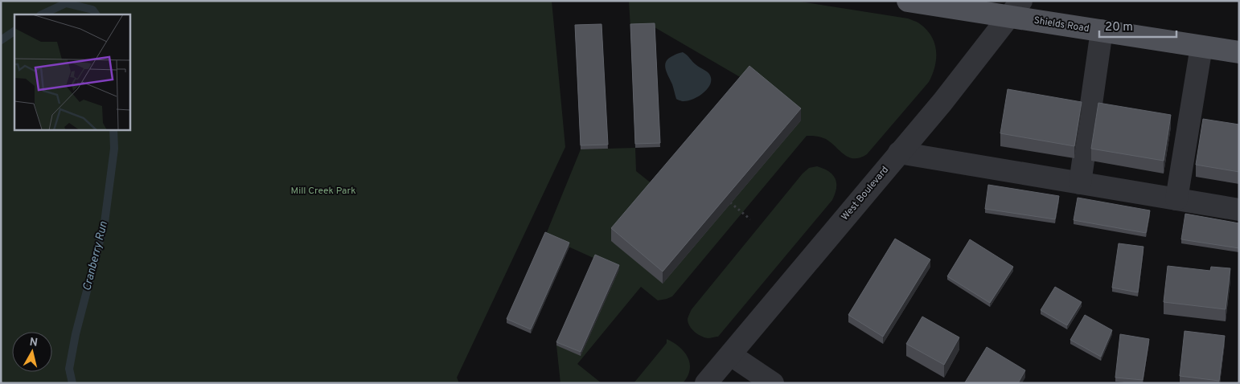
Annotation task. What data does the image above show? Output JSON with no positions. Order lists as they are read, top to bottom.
{
  "streets": {
    "main road": ["Shields Road"],
    "street": ["West Boulevard"]
  },
  "crossings": [
    ["Shields Road", "West Boulevard"]
  ],
  "water": ["Cranberry Run"],
  "parks": ["Mill Creek Park"],
  "scale_bar": "20 m",
  "north": "top"
}
